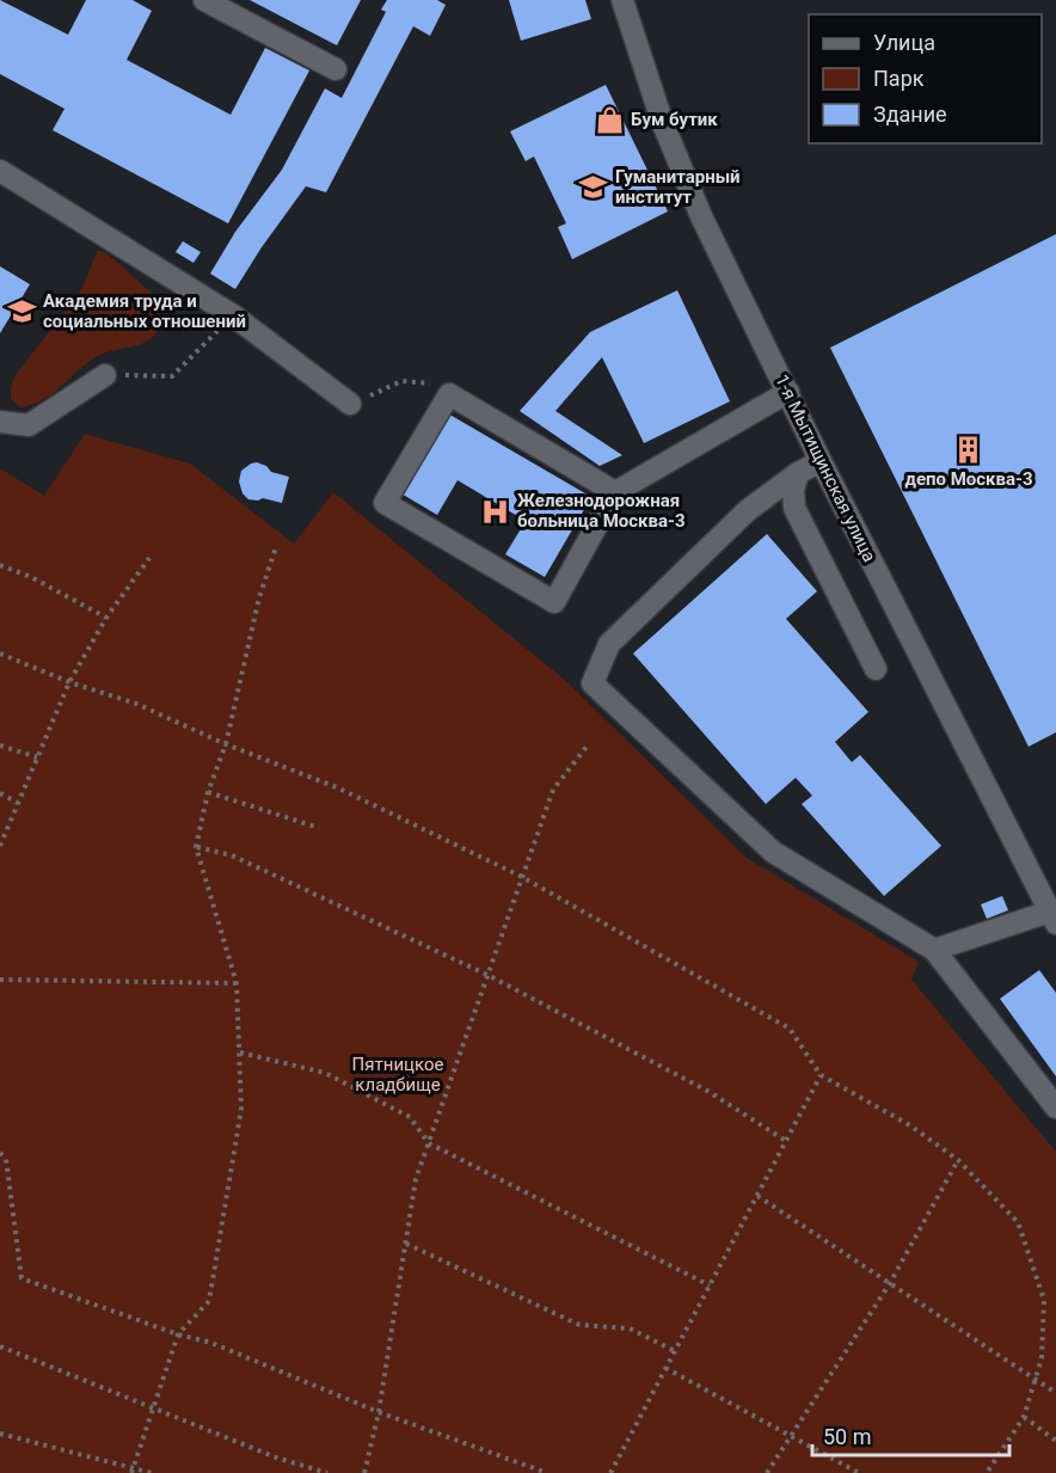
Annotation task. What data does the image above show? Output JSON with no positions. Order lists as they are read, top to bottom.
{
  "streets": {
    "street": ["1-я Мытищинская улица"]
  },
  "parks": ["Пятницкое кладбище"],
  "places": {
    "shop": ["Бум бутик"],
    "school or university": ["Гуманитарный институт", "Академия труда и социальных отношений"],
    "building": ["депо Москва-3"],
    "hospital": ["Железнодорожная больница Москва-3"]
  },
  "legend": ["Улица", "Парк", "Здание"],
  "scale_bar": "50 m"
}
